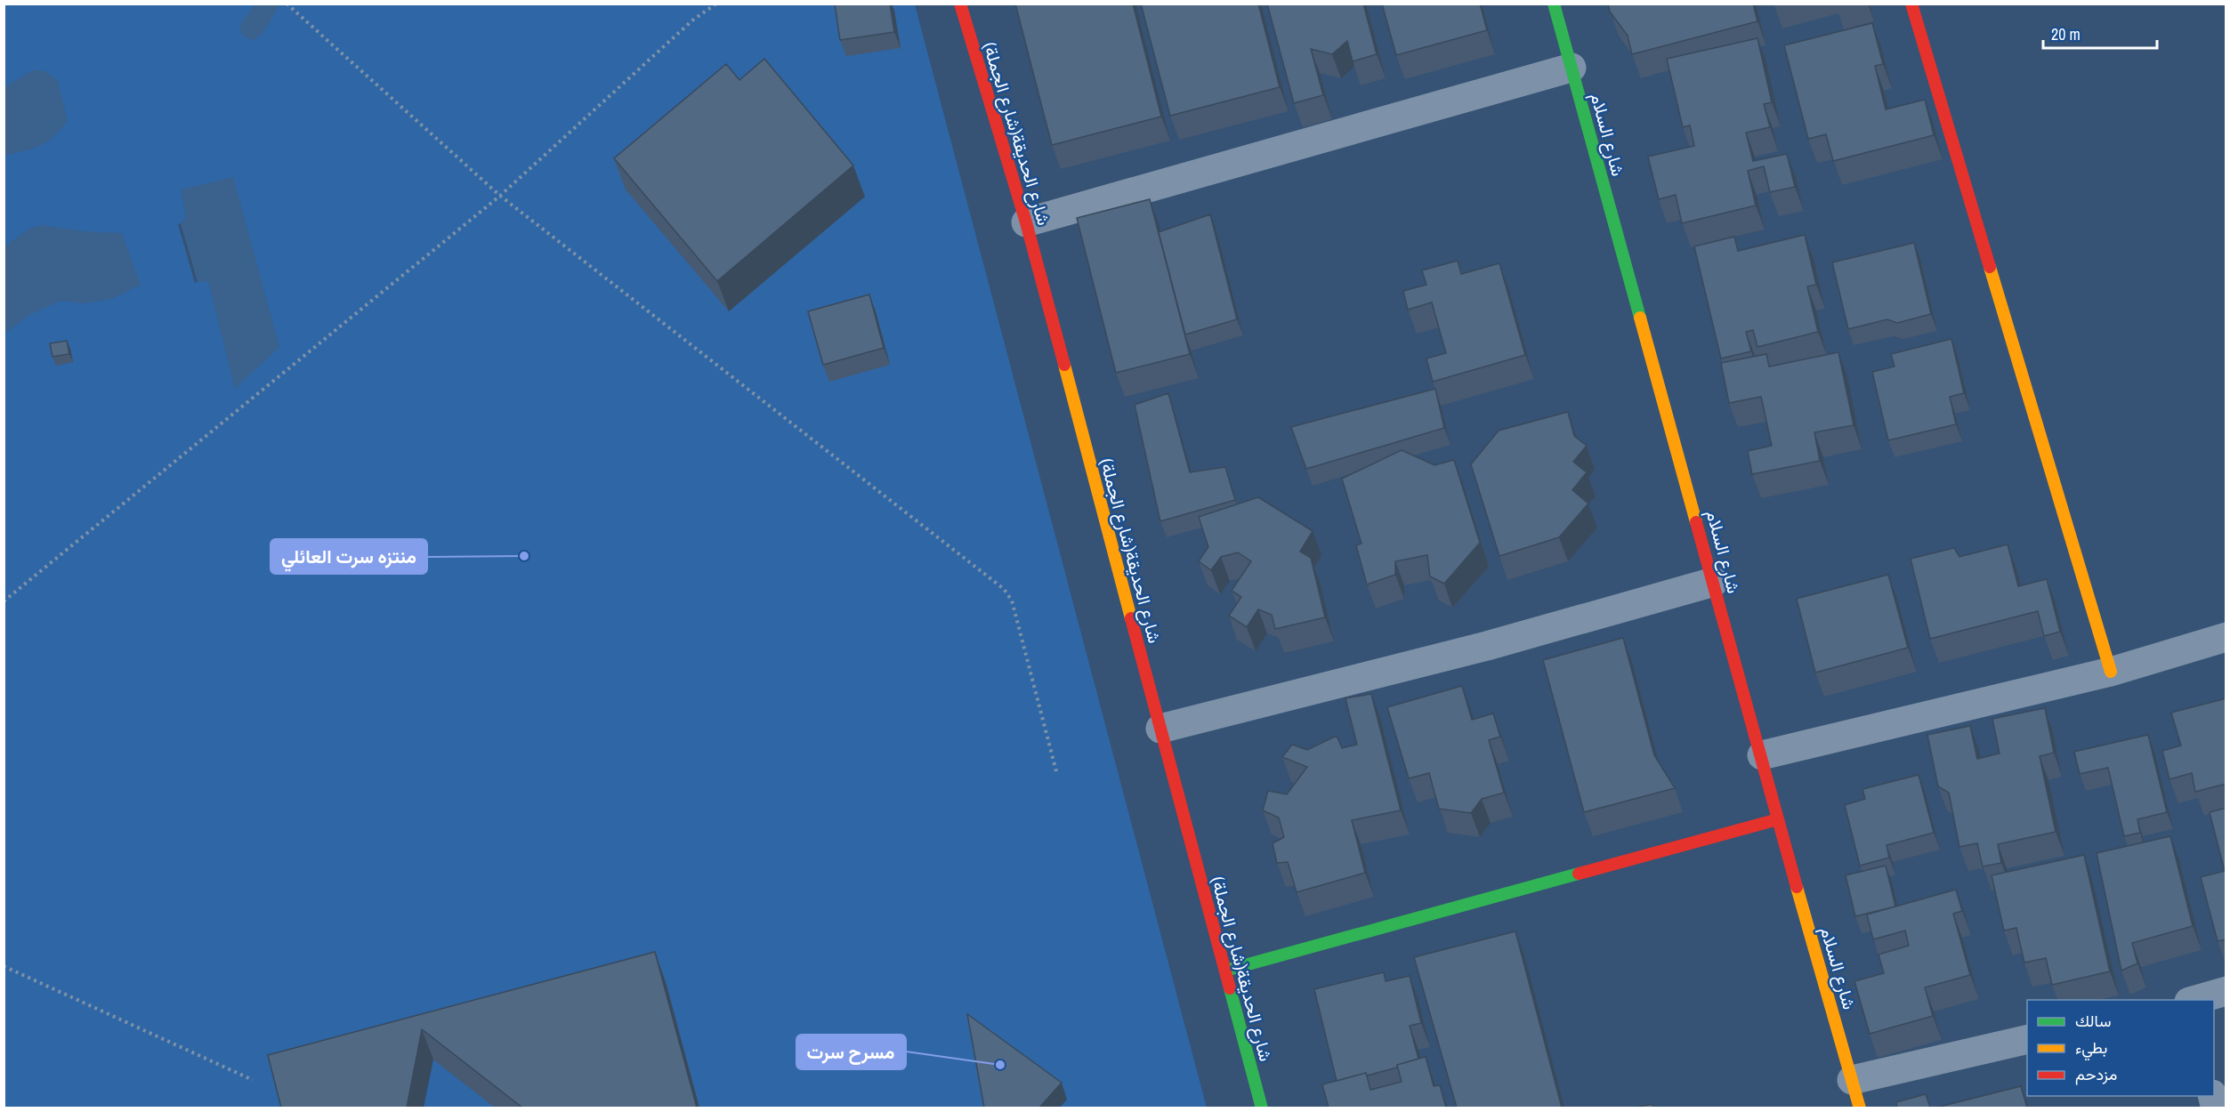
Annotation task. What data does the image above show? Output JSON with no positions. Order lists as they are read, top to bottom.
{
  "streets": {
    "street": ["شارع الحديقة(شارع الجملة)", "شارع السلام"]
  },
  "places": ["منتزه سرت العائلي", "مسرح سرت"],
  "legend": ["سالك", "بطيء", "مزدحم"],
  "scale_bar": "20 m"
}
